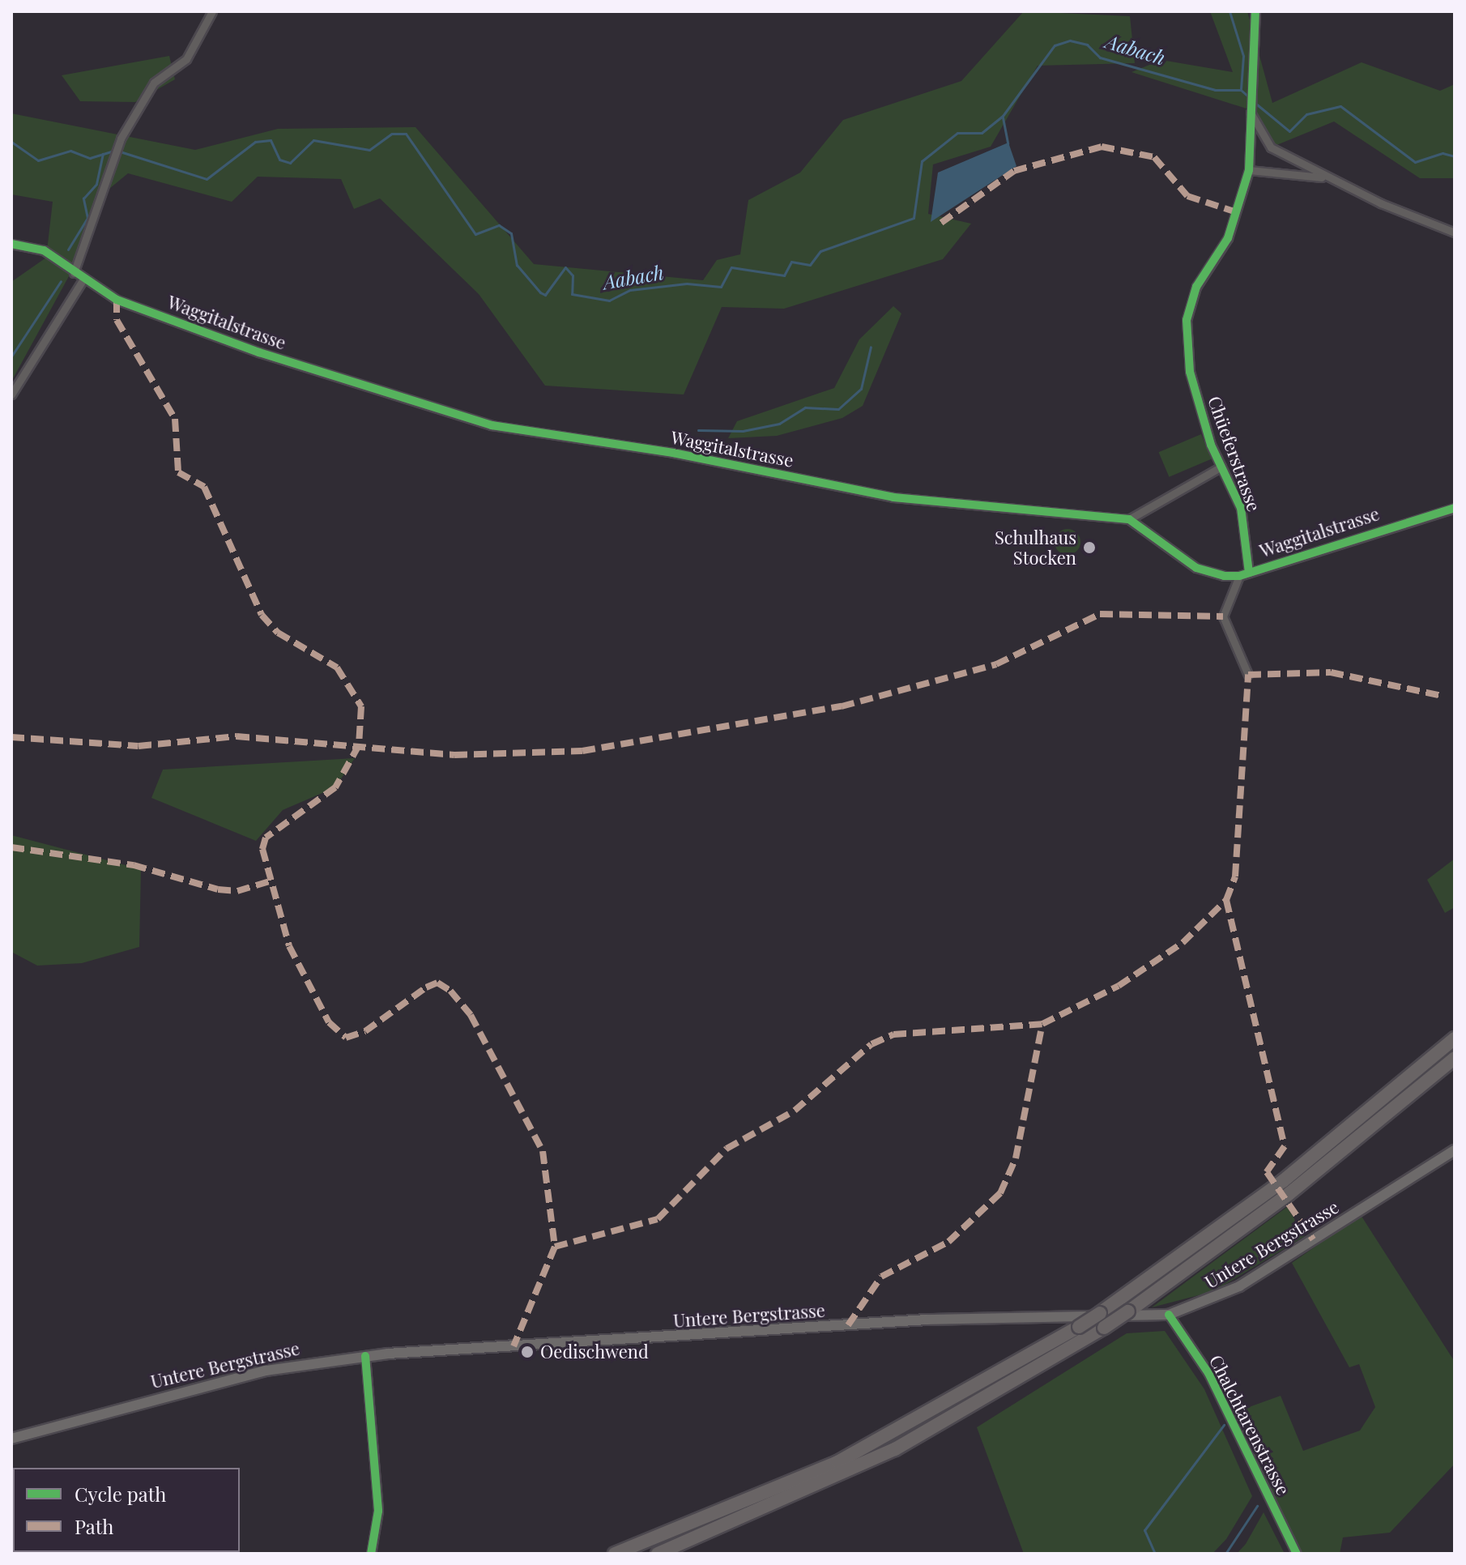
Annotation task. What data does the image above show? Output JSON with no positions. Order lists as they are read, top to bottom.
{
  "streets": {
    "main road": ["Untere Bergstrasse"],
    "street": ["Waggitalstrasse", "Chüeferstrasse", "Chalchtarenstrasse"]
  },
  "crossings": [
    ["Waggitalstrasse", "Chüeferstrasse"],
    ["Untere Bergstrasse", "Chalchtarenstrasse"]
  ],
  "water": ["Aabach"],
  "places": ["Schulhaus Stocken", "Oedischwend"],
  "legend": ["Cycle path", "Path"]
}
